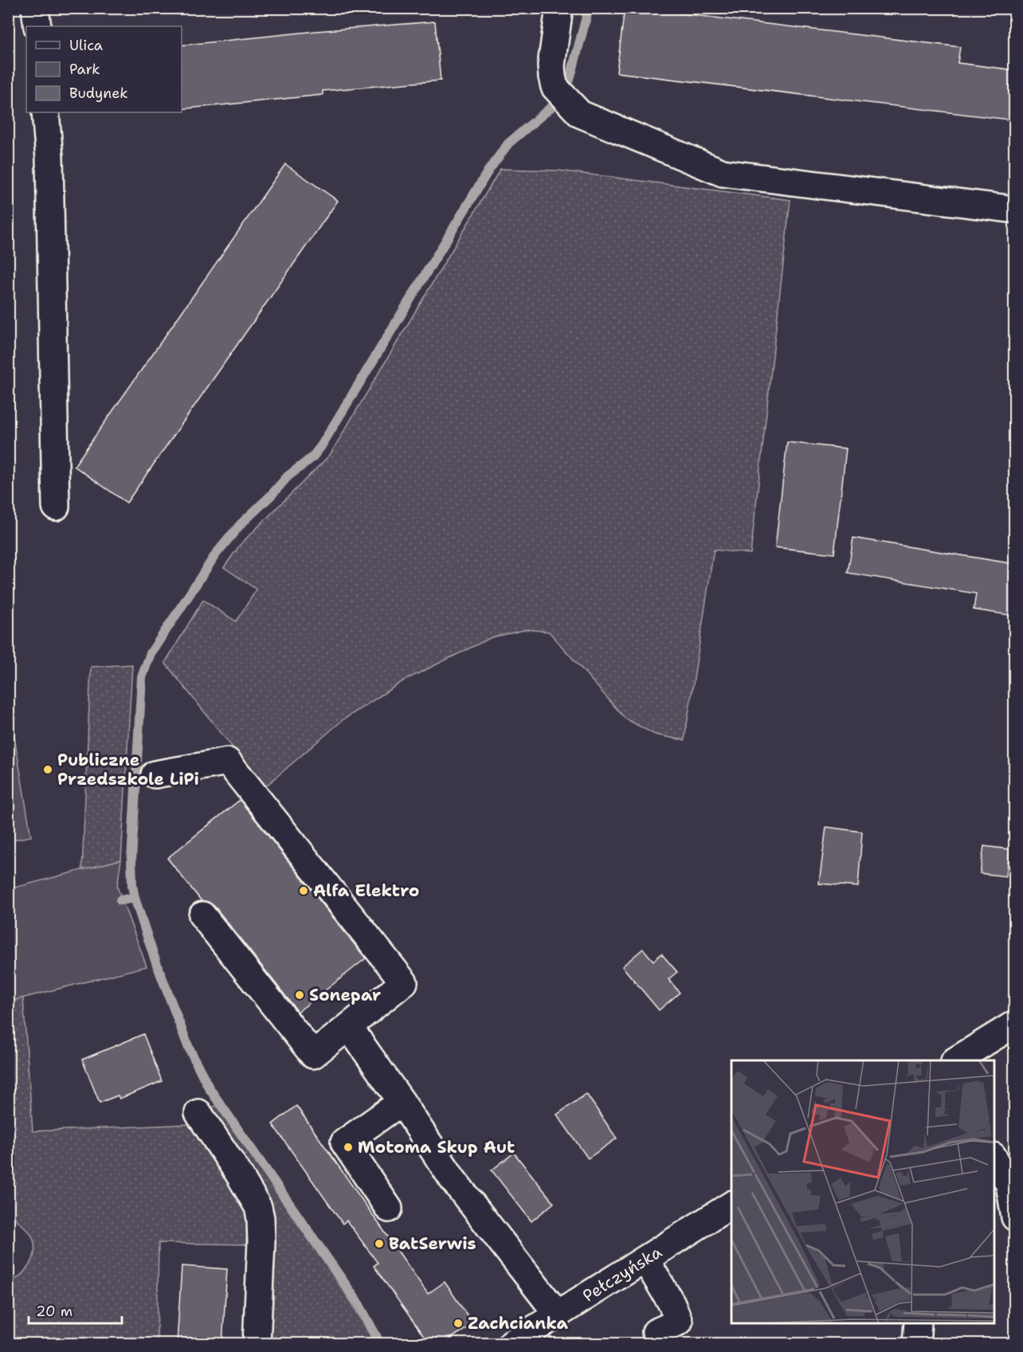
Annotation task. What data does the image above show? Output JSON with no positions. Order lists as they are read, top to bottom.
{
  "streets": {
    "main road": ["Pełczyńska"]
  },
  "places": [
    "Publiczne Przedszkole LiPi",
    "Alfa Elektro",
    "Sonepar",
    "Motoma Skup Aut",
    "BatSerwis",
    "Zachcianka"
  ],
  "legend": ["Ulica", "Park", "Budynek"],
  "scale_bar": "20 m"
}
